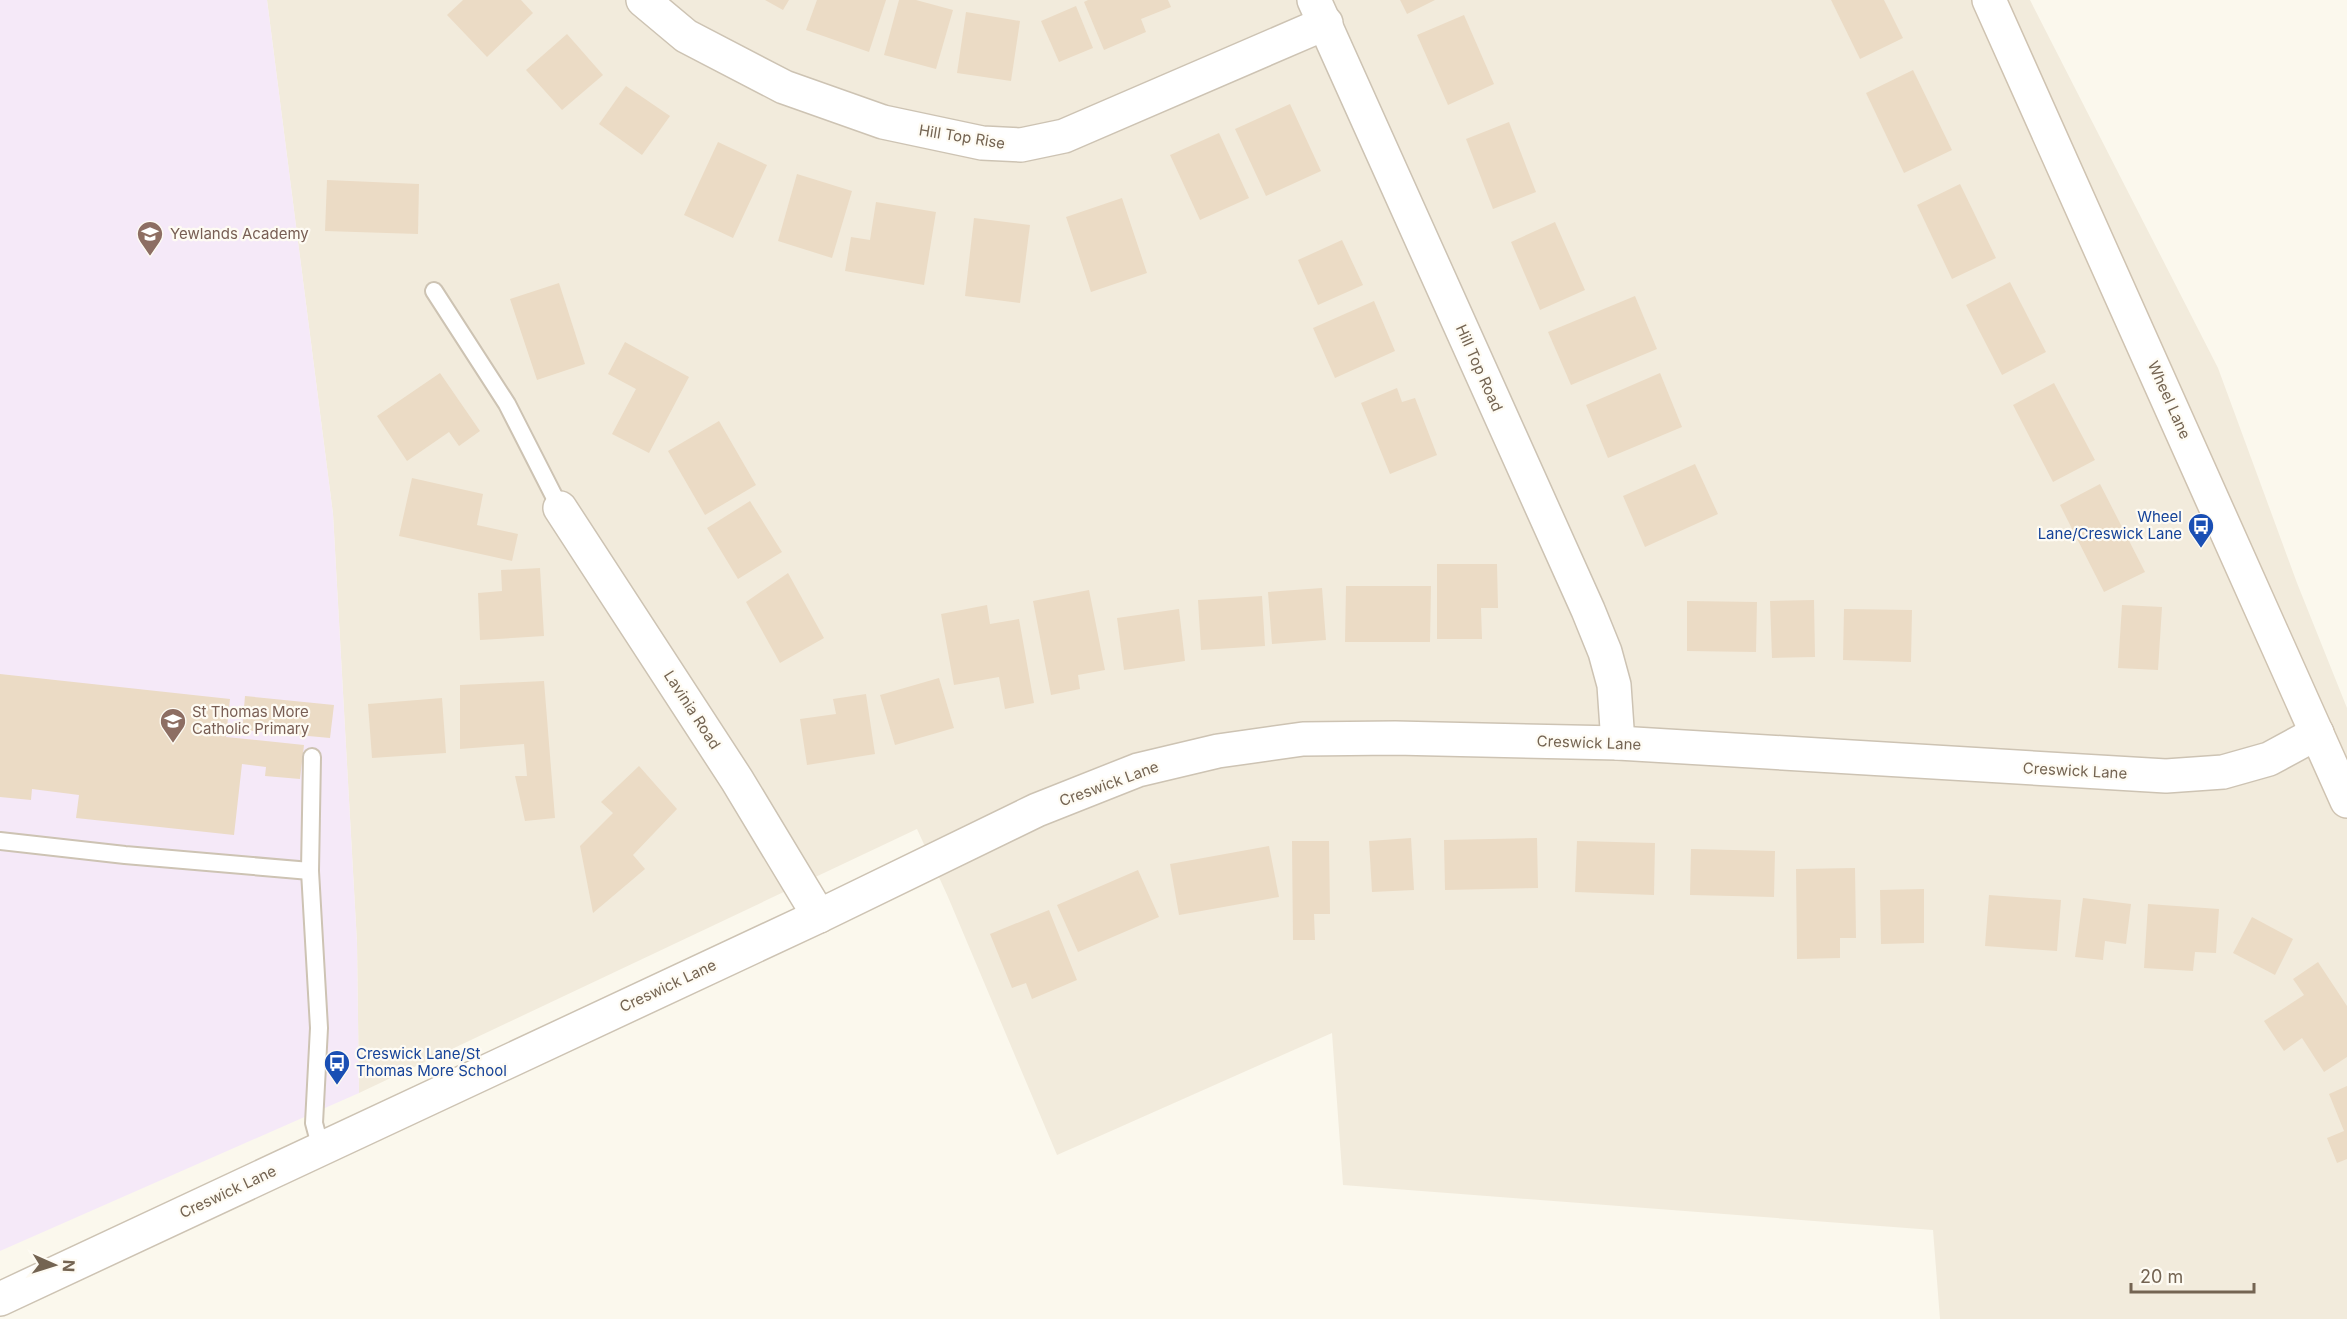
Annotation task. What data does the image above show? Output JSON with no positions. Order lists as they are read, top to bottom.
{
  "streets": {
    "street": [
      "Hill Top Rise",
      "Hill Top Road",
      "Wheel Lane",
      "Lavinia Road",
      "Creswick Lane"
    ]
  },
  "crossings": [
    ["Hill Top Rise", "Hill Top Road"],
    ["Hill Top Road", "Creswick Lane"],
    ["Wheel Lane", "Creswick Lane"],
    ["Lavinia Road", "Creswick Lane"]
  ],
  "places": {
    "school or university": ["Yewlands Academy", "St Thomas More Catholic Primary"],
    "bus stop": ["Wheel Lane/Creswick Lane", "Creswick Lane/St Thomas More School"]
  },
  "scale_bar": "20 m",
  "north": "right"
}
